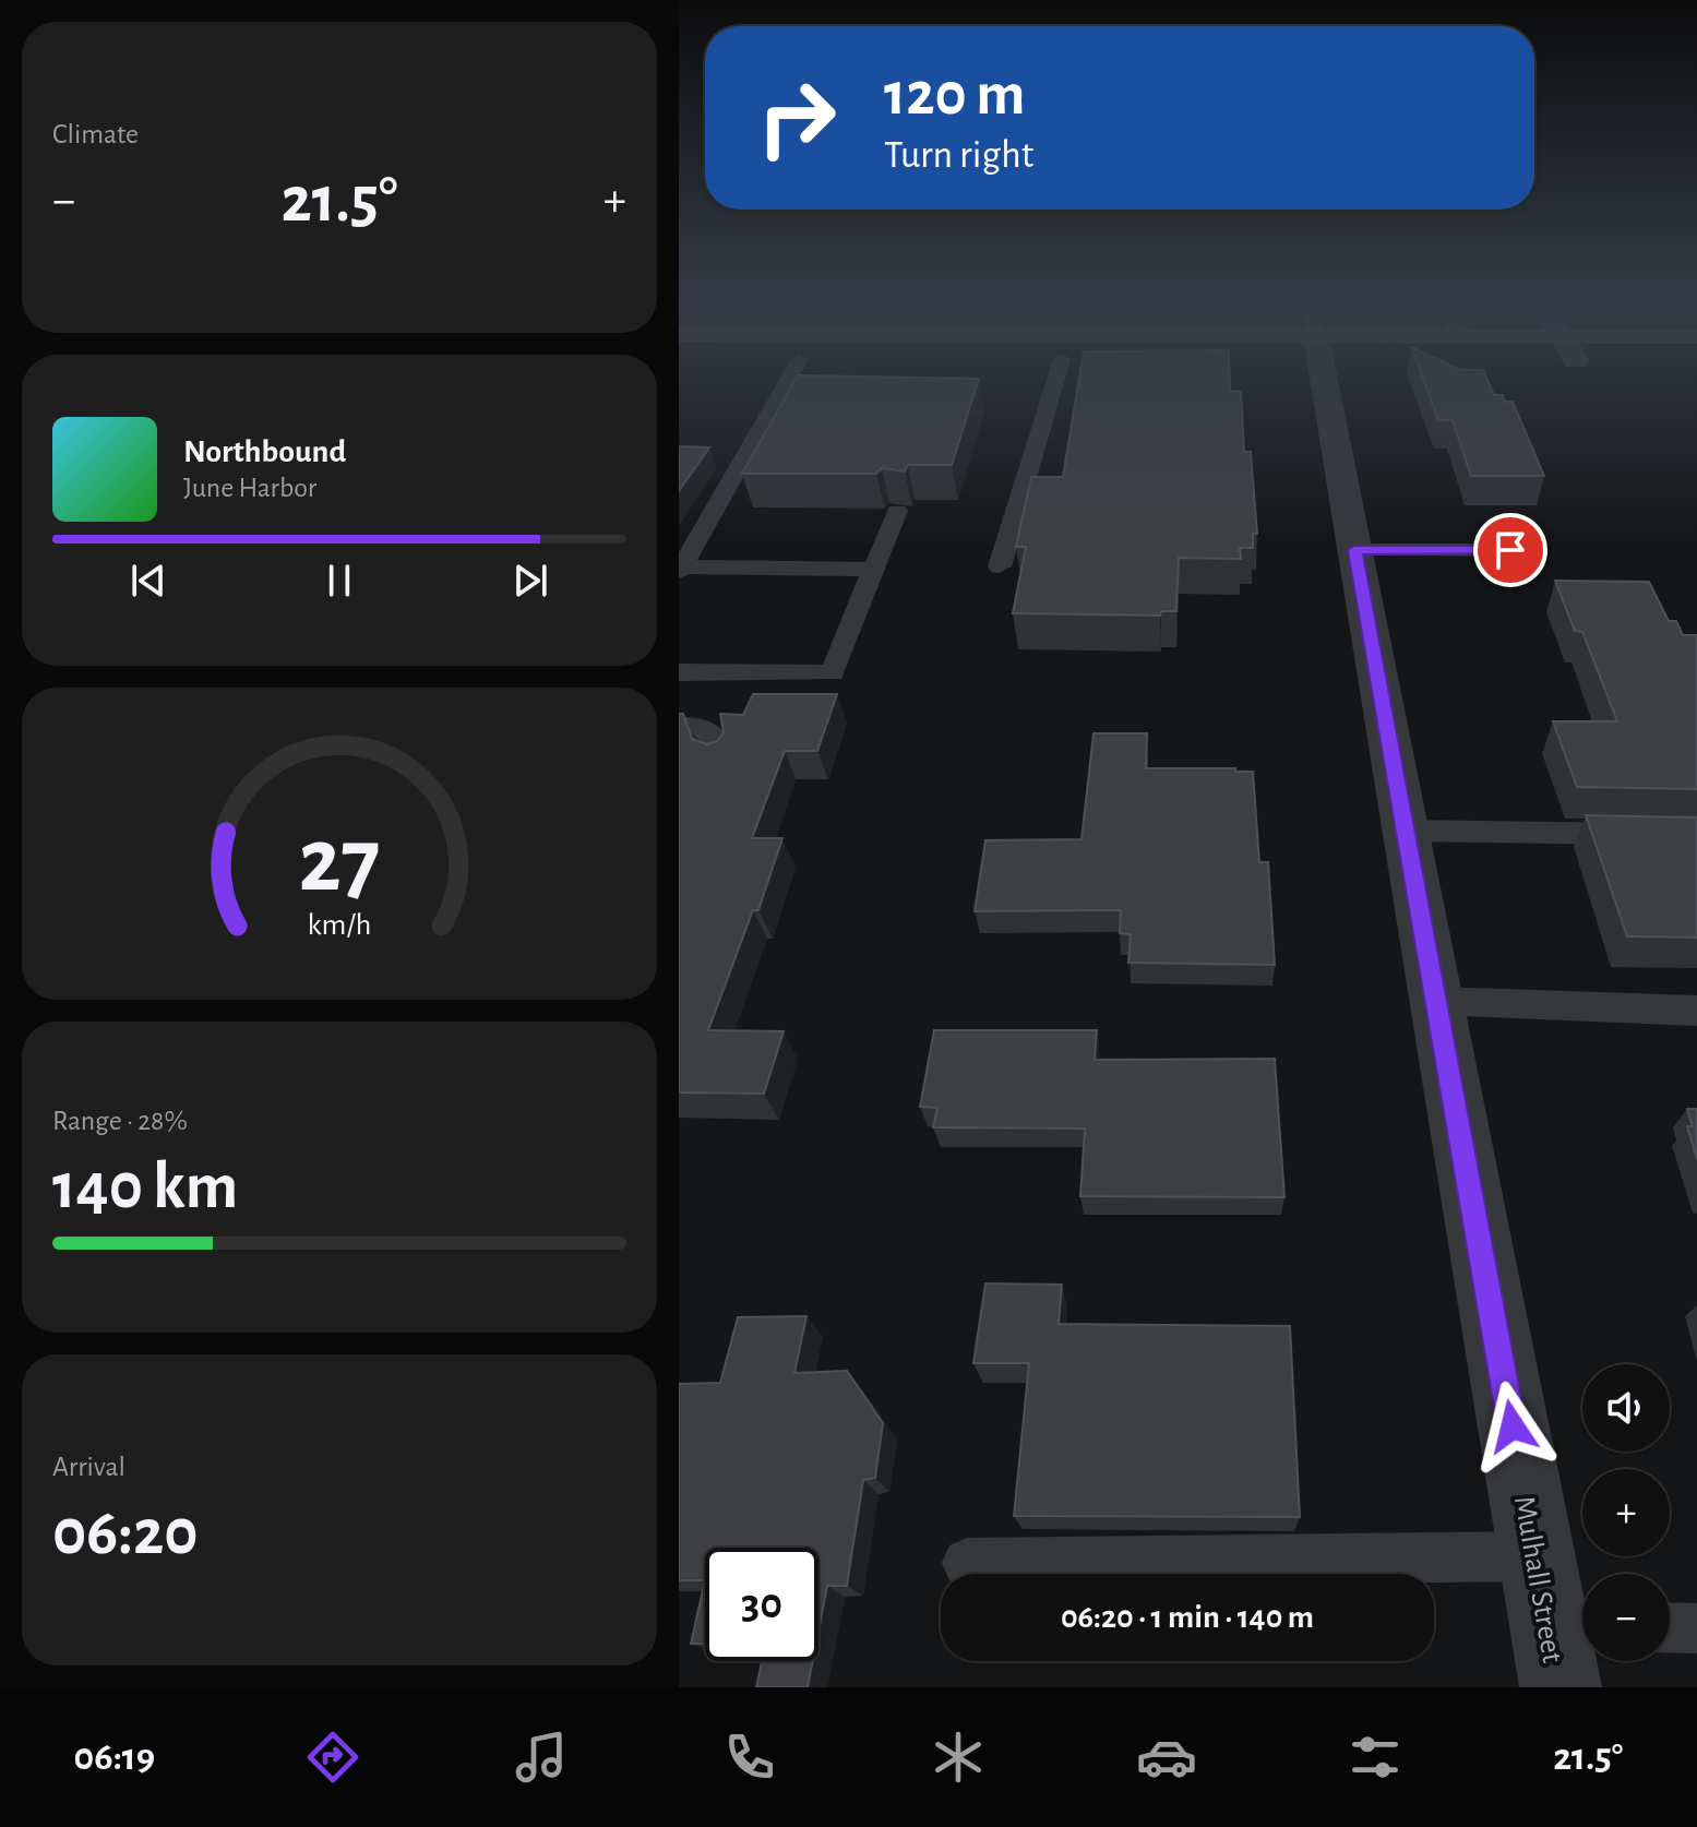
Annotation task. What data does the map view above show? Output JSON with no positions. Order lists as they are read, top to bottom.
{
  "streets": {
    "street": ["Mulhall Street"]
  },
  "page": {
    "tile": [
      "Climate",
      ["Range · 28%", "140 km"],
      ["Arrival", "06:20"]
    ],
    "turn": ["120 m", "Turn right"],
    "heat": ["−", "21.5°", "+"],
    "song": ["Northbound", "June Harbor"],
    "map_buttons": ["+", "−"],
    "limit": "30",
    "trip": "06:20 · 1 min · 140 m",
    "tabs": ["06:19", "21.5°"],
    "gauge": ["27", "km/h"]
  }
}
